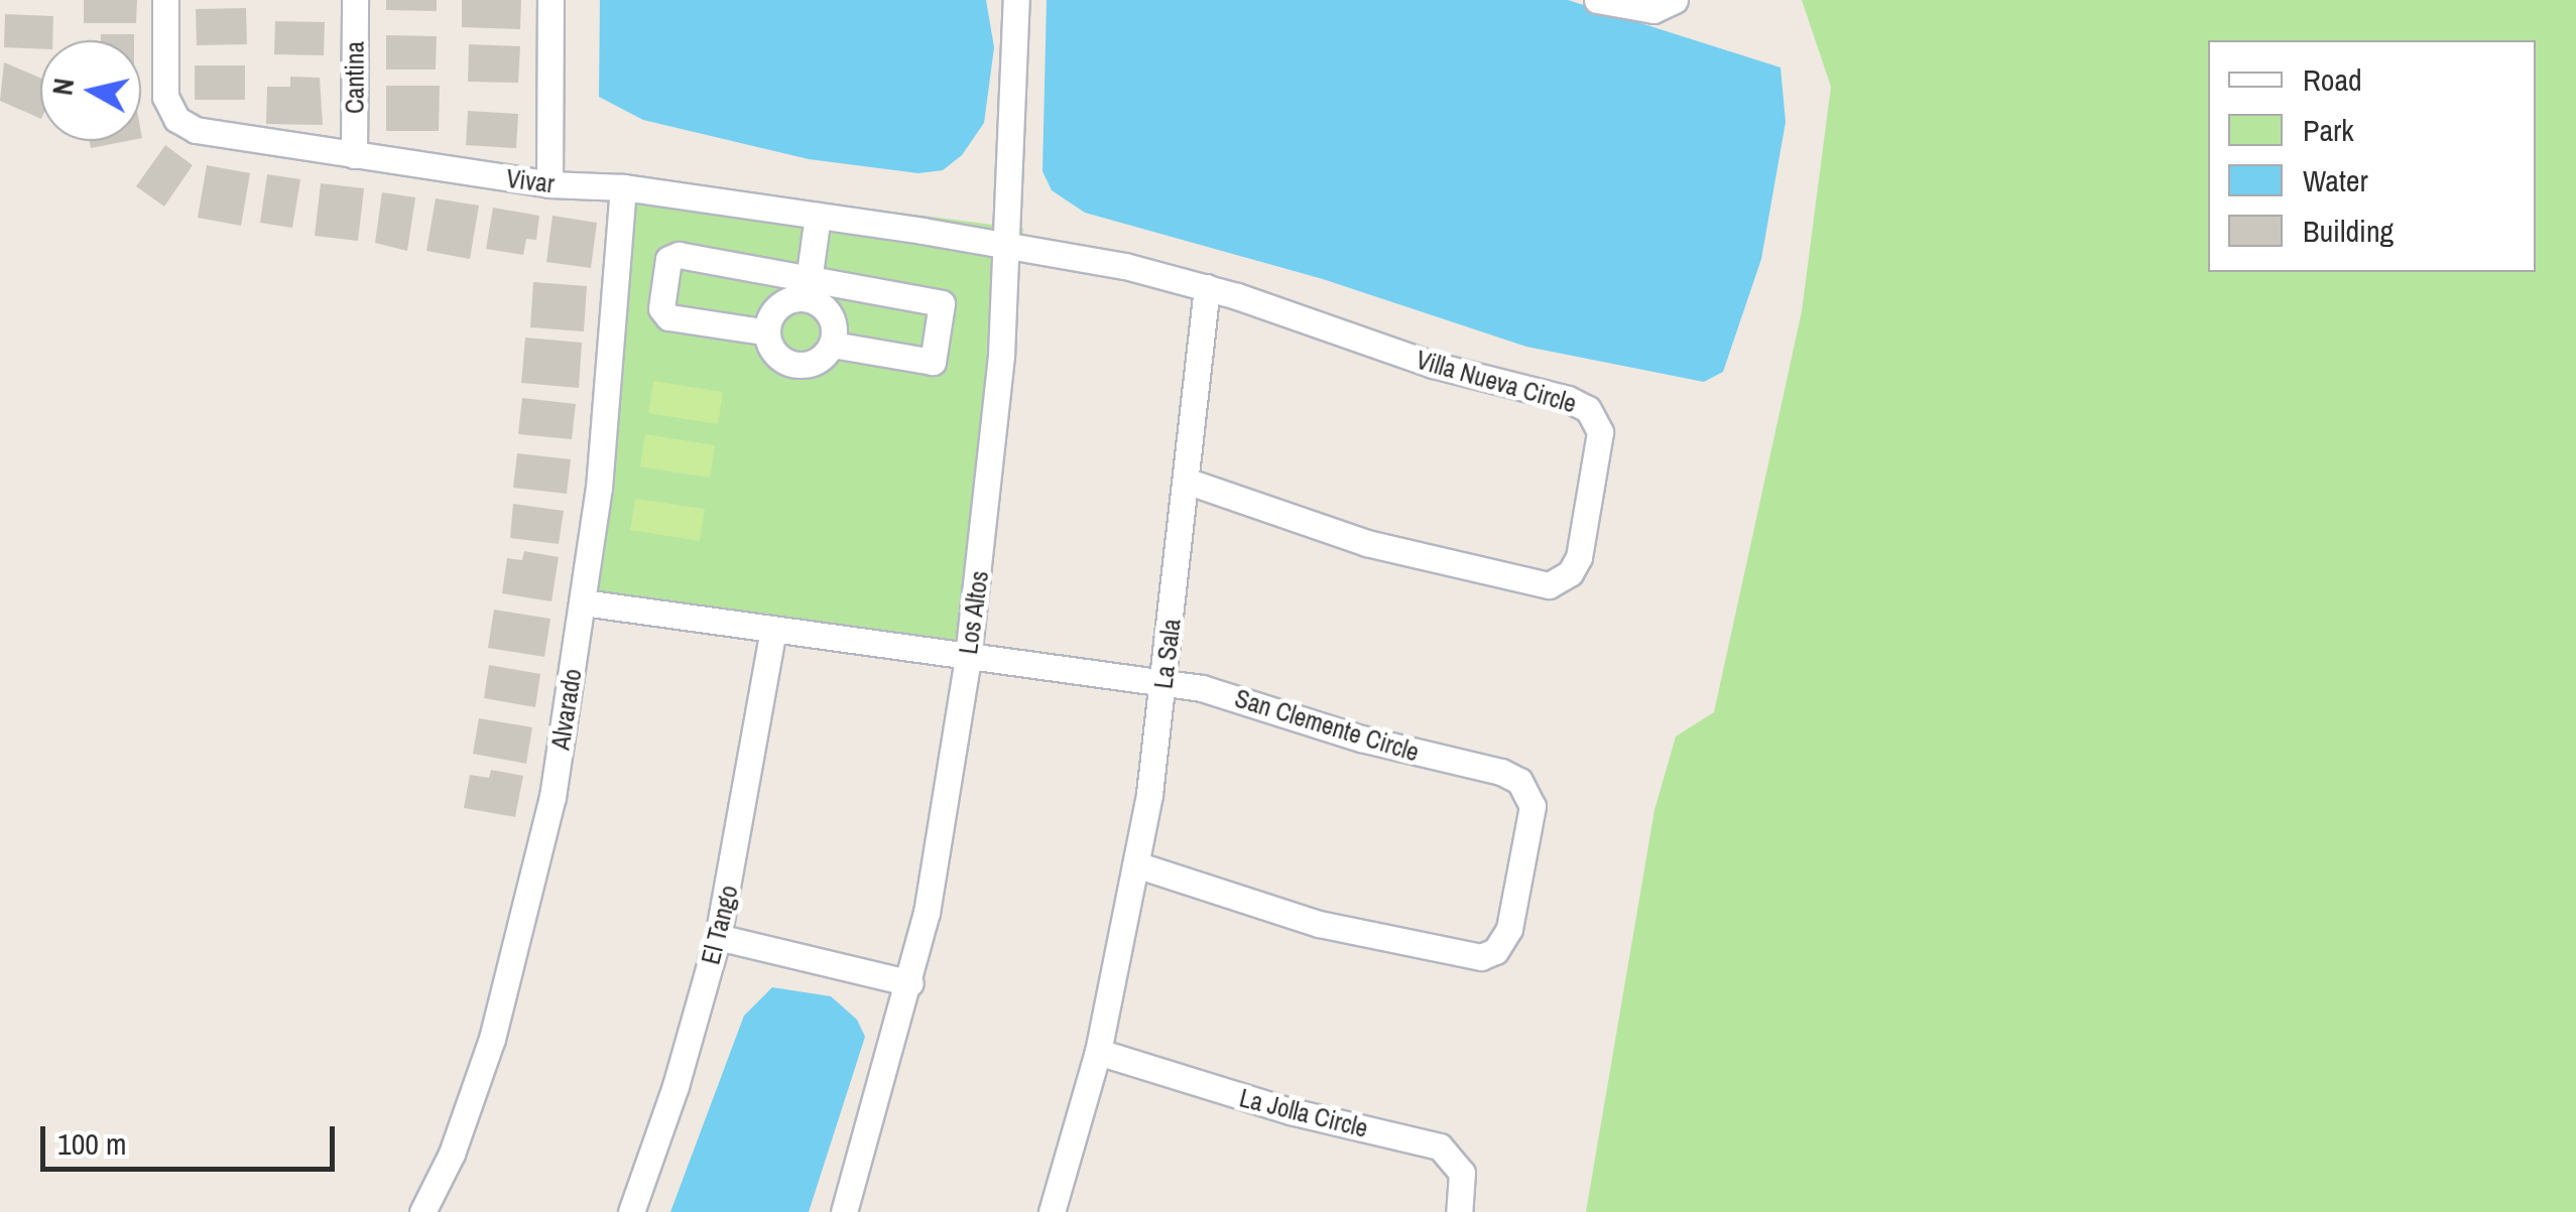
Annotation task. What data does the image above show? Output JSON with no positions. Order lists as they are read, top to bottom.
{
  "streets": {
    "street": [
      "Cantina",
      "Vivar",
      "Villa Nueva Circle",
      "Los Altos",
      "La Sala",
      "Alvarado",
      "San Clemente Circle",
      "El Tango",
      "La Jolla Circle"
    ]
  },
  "crossings": [
    ["Cantina", "Vivar"],
    ["Vivar", "Los Altos"],
    ["Vivar", "Alvarado"],
    ["Villa Nueva Circle", "La Sala"],
    ["Los Altos", "San Clemente Circle"],
    ["La Sala", "San Clemente Circle"],
    ["La Sala", "La Jolla Circle"],
    ["Alvarado", "San Clemente Circle"],
    ["San Clemente Circle", "El Tango"]
  ],
  "legend": [
    "Road",
    "Park",
    "Water",
    "Building"
  ],
  "scale_bar": "100 m",
  "north": "left"
}
